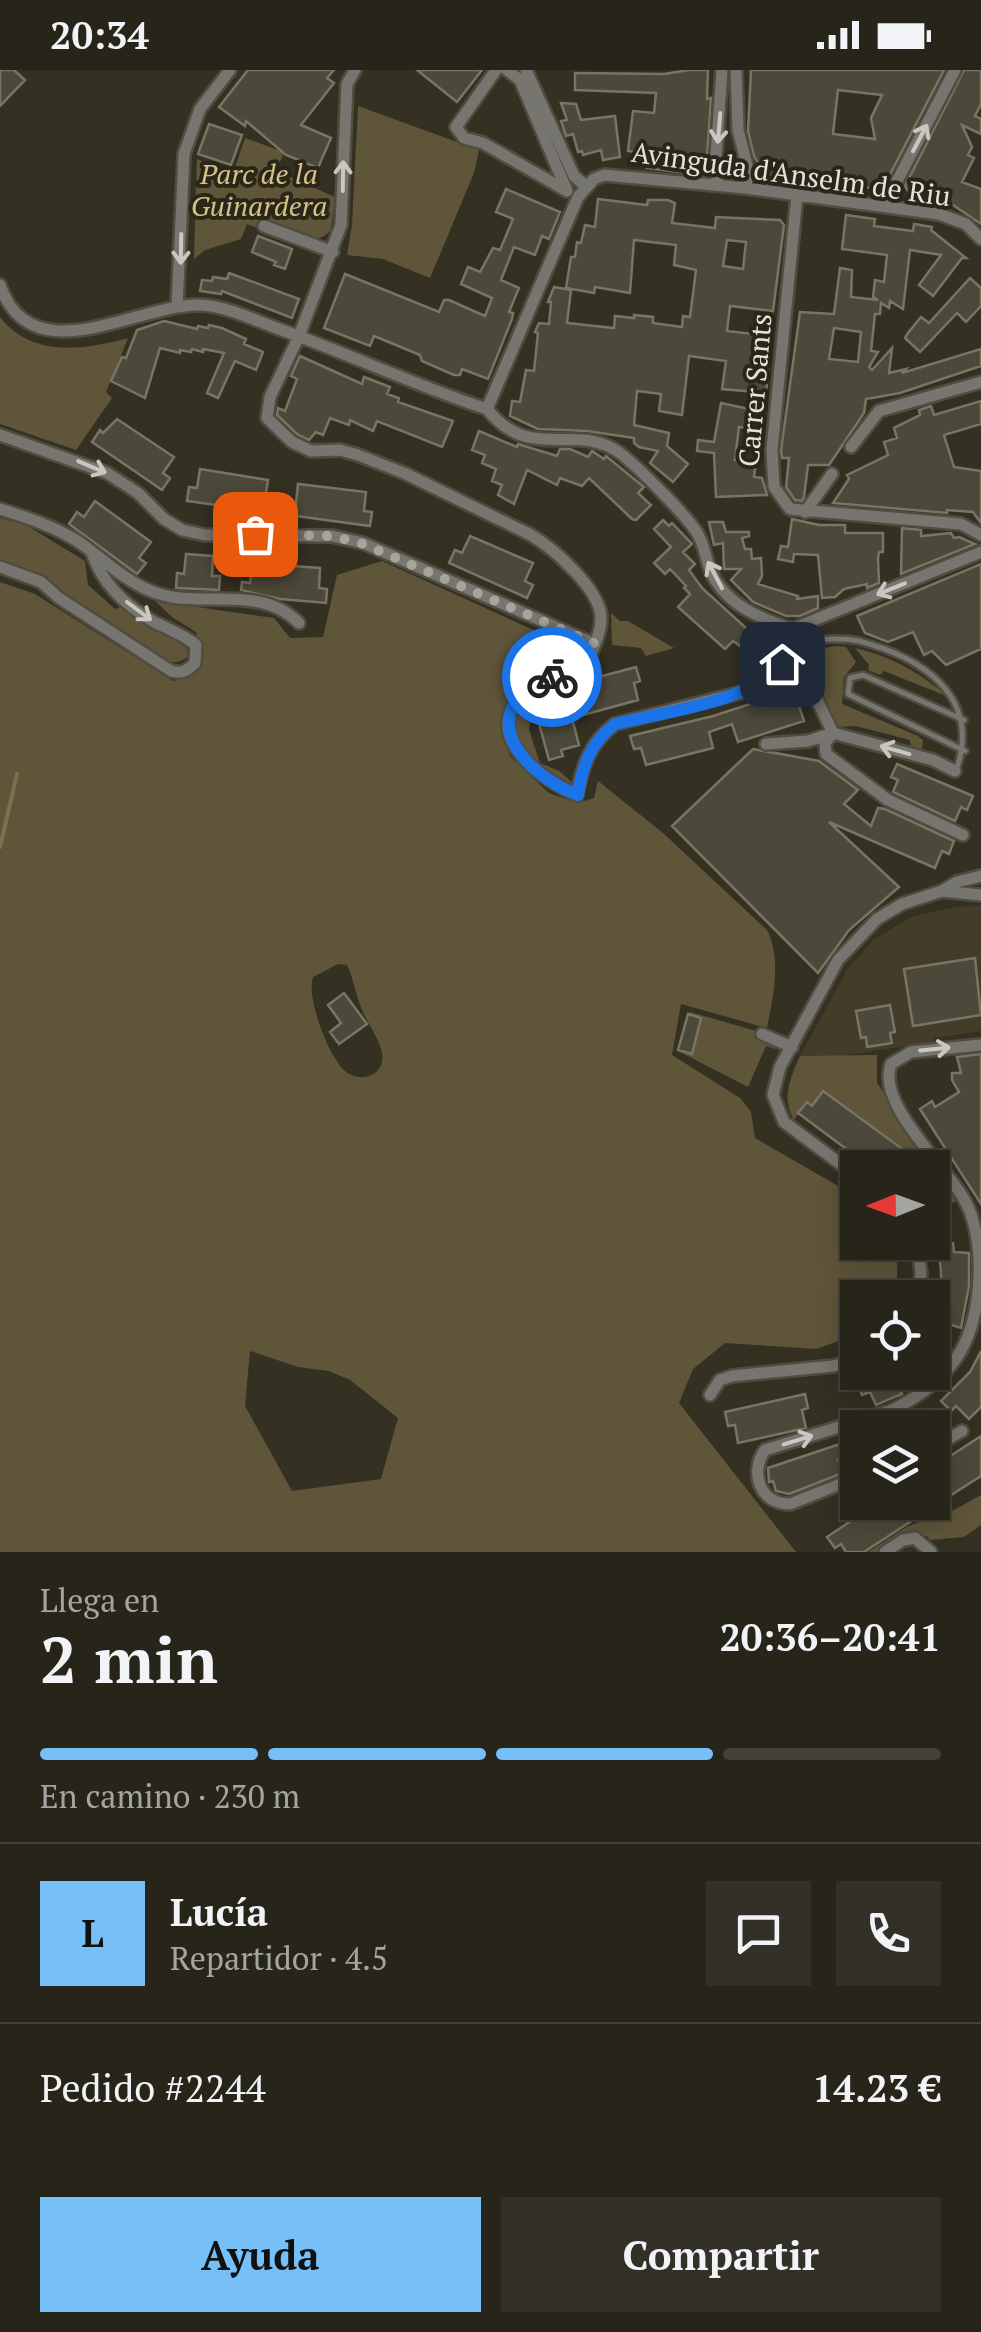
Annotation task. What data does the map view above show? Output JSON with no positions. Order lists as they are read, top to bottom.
{
  "streets": {
    "street": ["Avinguda d'Anselm de Riu", "Carrer Sants"]
  },
  "crossings": [
    ["Avinguda d'Anselm de Riu", "Carrer Sants"]
  ],
  "parks": ["Parc de la Guinardera"],
  "north": "left",
  "page": {
    "status": "20:34",
    "heading": ["2 min", "Llega en", "20:36–20:41"],
    "panel": [
      "Lucía",
      "Repartidor · 4.5",
      "Pedido #2244",
      "14.23 €"
    ],
    "bar": "En camino · 230 m",
    "round": "L",
    "buttons": ["Ayuda", "Compartir"]
  }
}
